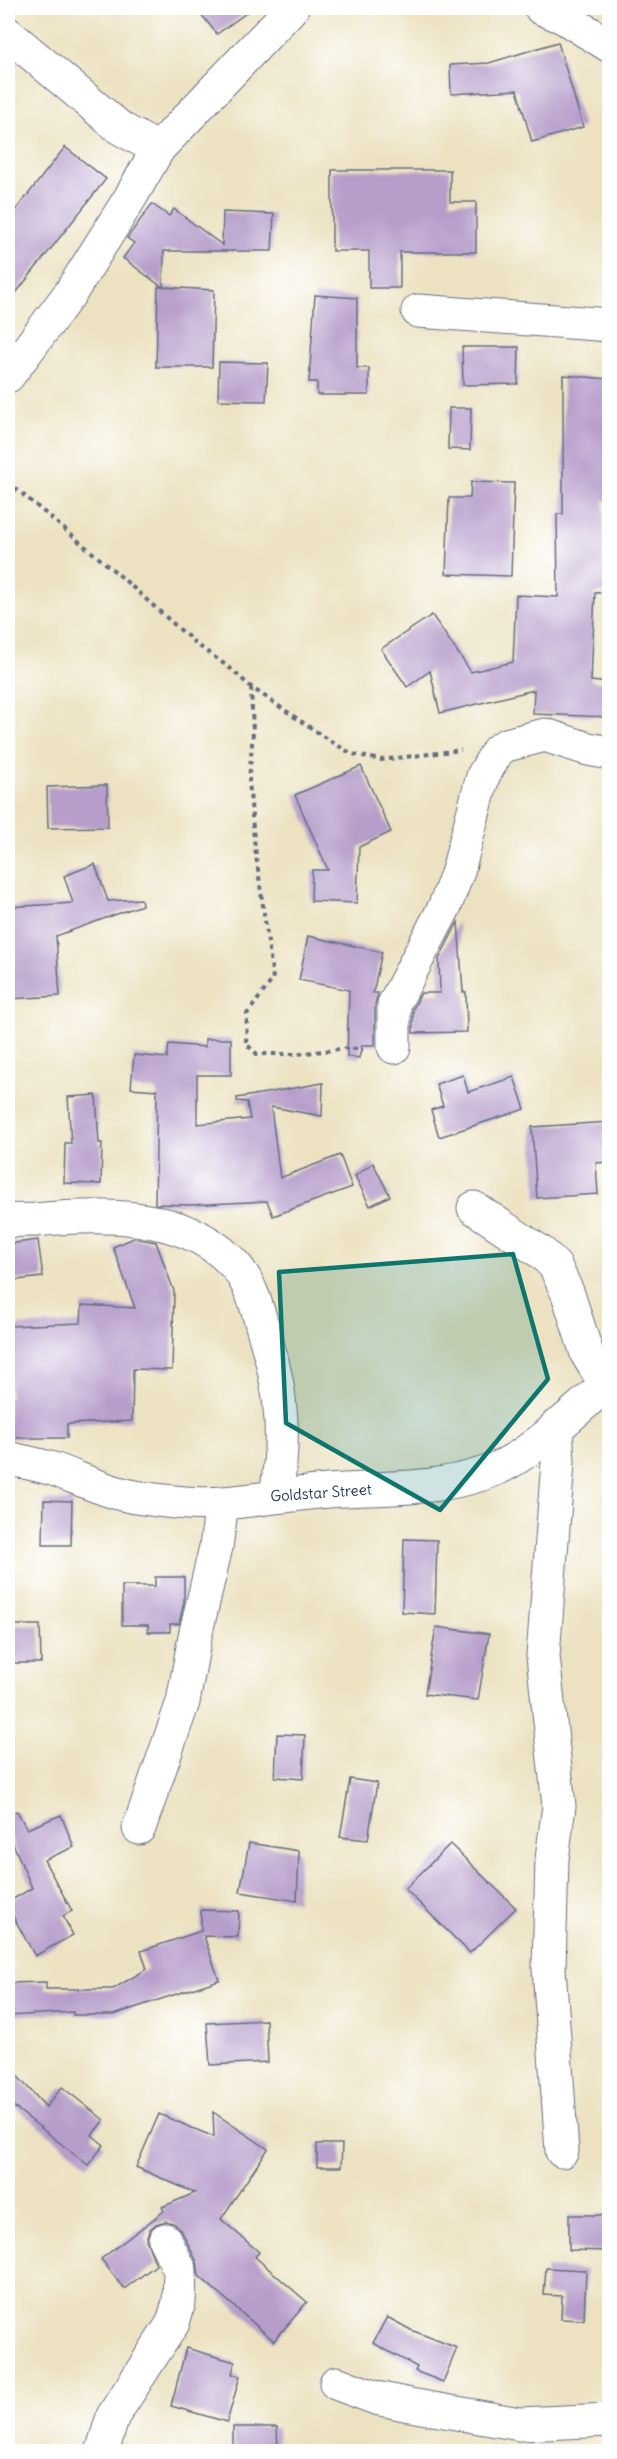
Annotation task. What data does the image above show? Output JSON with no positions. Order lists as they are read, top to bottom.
{
  "streets": {
    "street": ["Goldstar Street"]
  }
}
